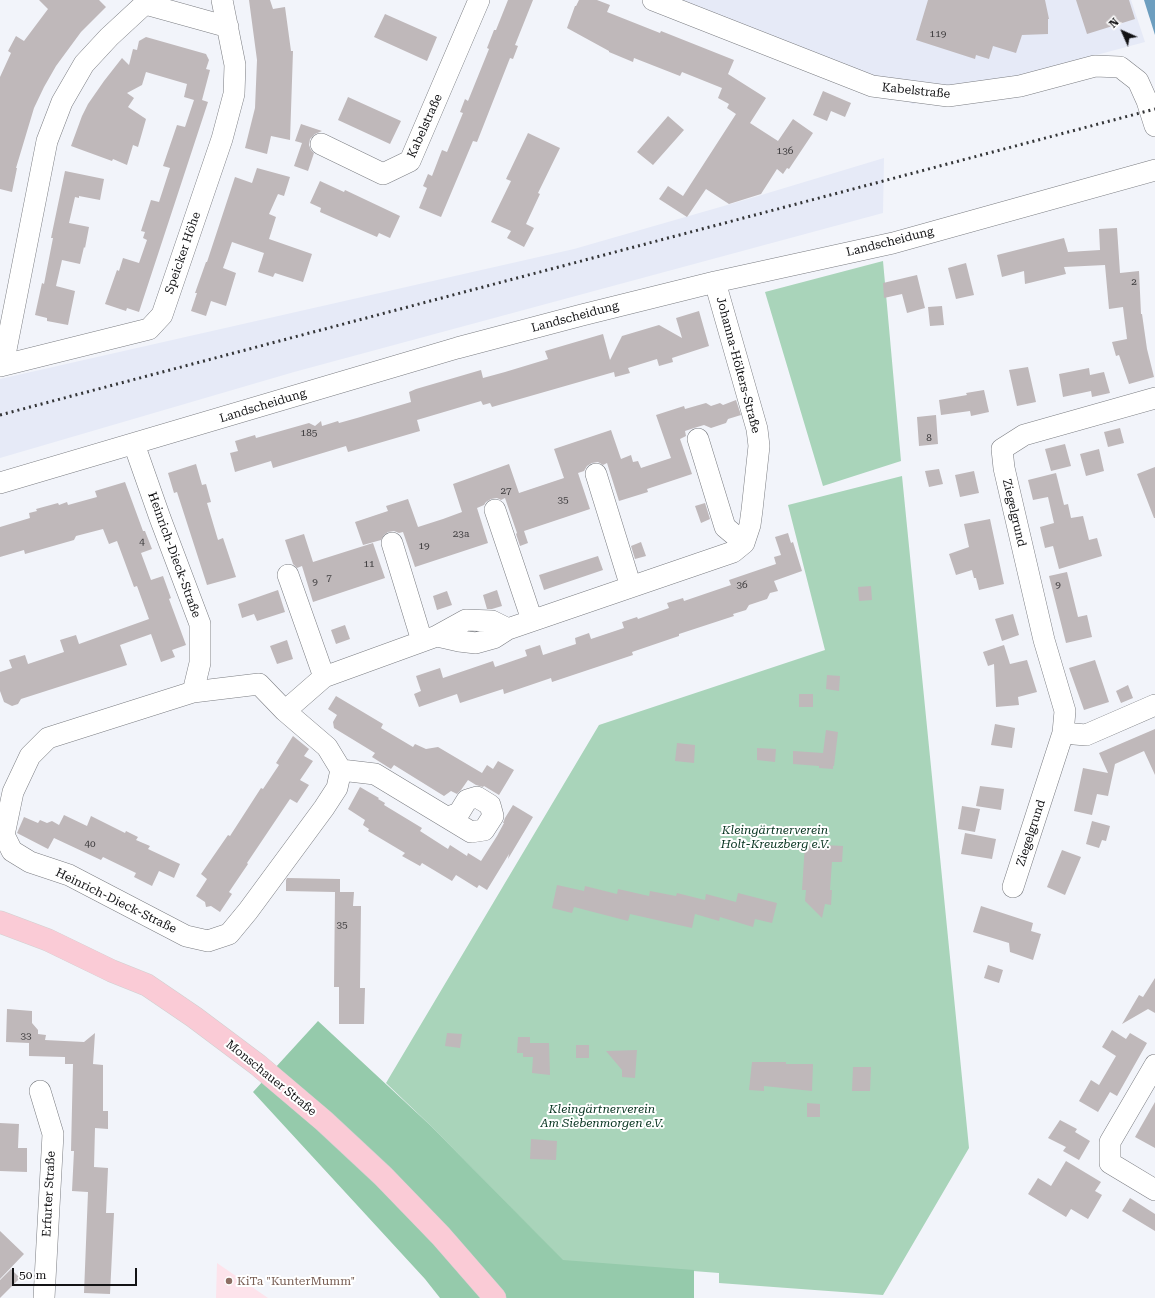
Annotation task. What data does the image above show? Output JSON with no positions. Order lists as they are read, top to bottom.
{
  "streets": {
    "main road": ["Monschauer Straße"],
    "street": [
      "Kabelstraße",
      "Landscheidung",
      "Speicker Höhe",
      "Johanna-Hölters-Straße",
      "Ziegelgrund",
      "Heinrich-Dieck-Straße",
      "Erfurter Straße"
    ]
  },
  "crossings": [
    ["Landscheidung", "Johanna-Hölters-Straße"],
    ["Landscheidung", "Heinrich-Dieck-Straße"]
  ],
  "parks": ["Kleingärtnerverein Holt-Kreuzberg e.V.", "Kleingärtnerverein Am Siebenmorgen e.V."],
  "places": ["KiTa \"KunterMumm\""],
  "house_numbers": [
    "119",
    "136",
    "2",
    "185",
    "8",
    "27",
    "35",
    "23a",
    "4",
    "19",
    "11",
    "7",
    "9",
    "36",
    "9",
    "40",
    "35",
    "33"
  ],
  "scale_bar": "50 m",
  "north": "top left"
}
